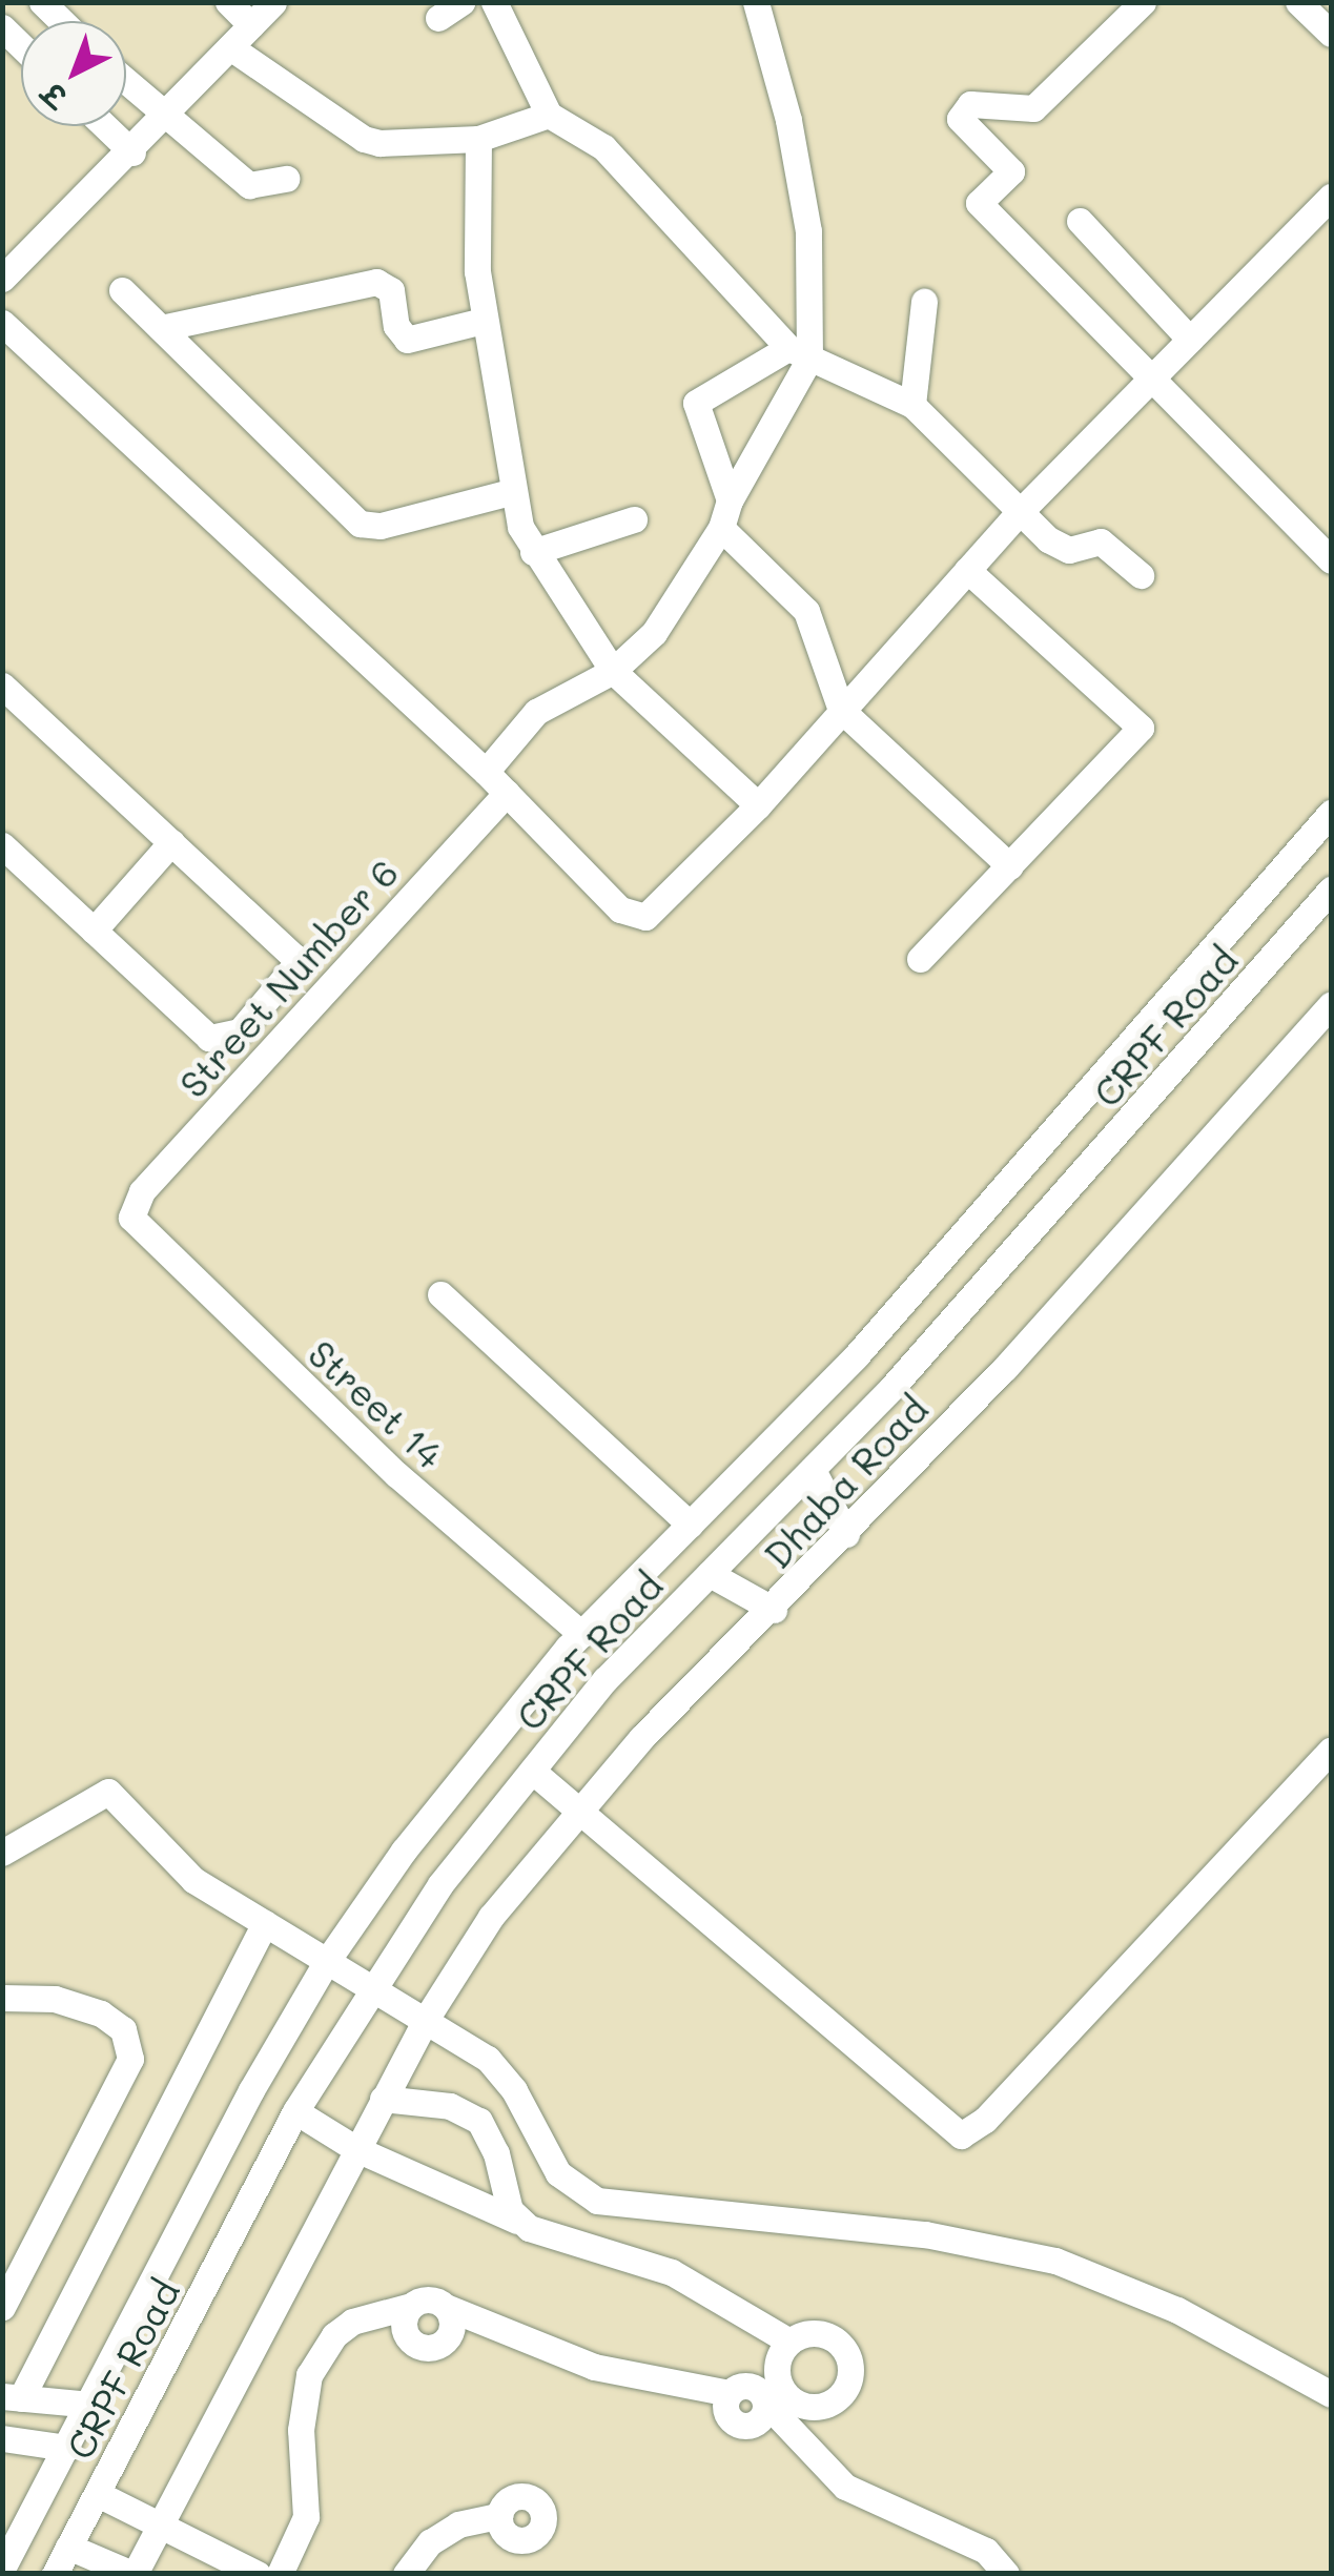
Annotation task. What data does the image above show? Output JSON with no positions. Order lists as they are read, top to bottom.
{
  "streets": {
    "street": [
      "Street Number 6",
      "CRPF Road",
      "Street 14",
      "Dhaba Road"
    ]
  },
  "crossings": [
    ["Street Number 6", "Street 14"]
  ],
  "north": "bottom left"
}
